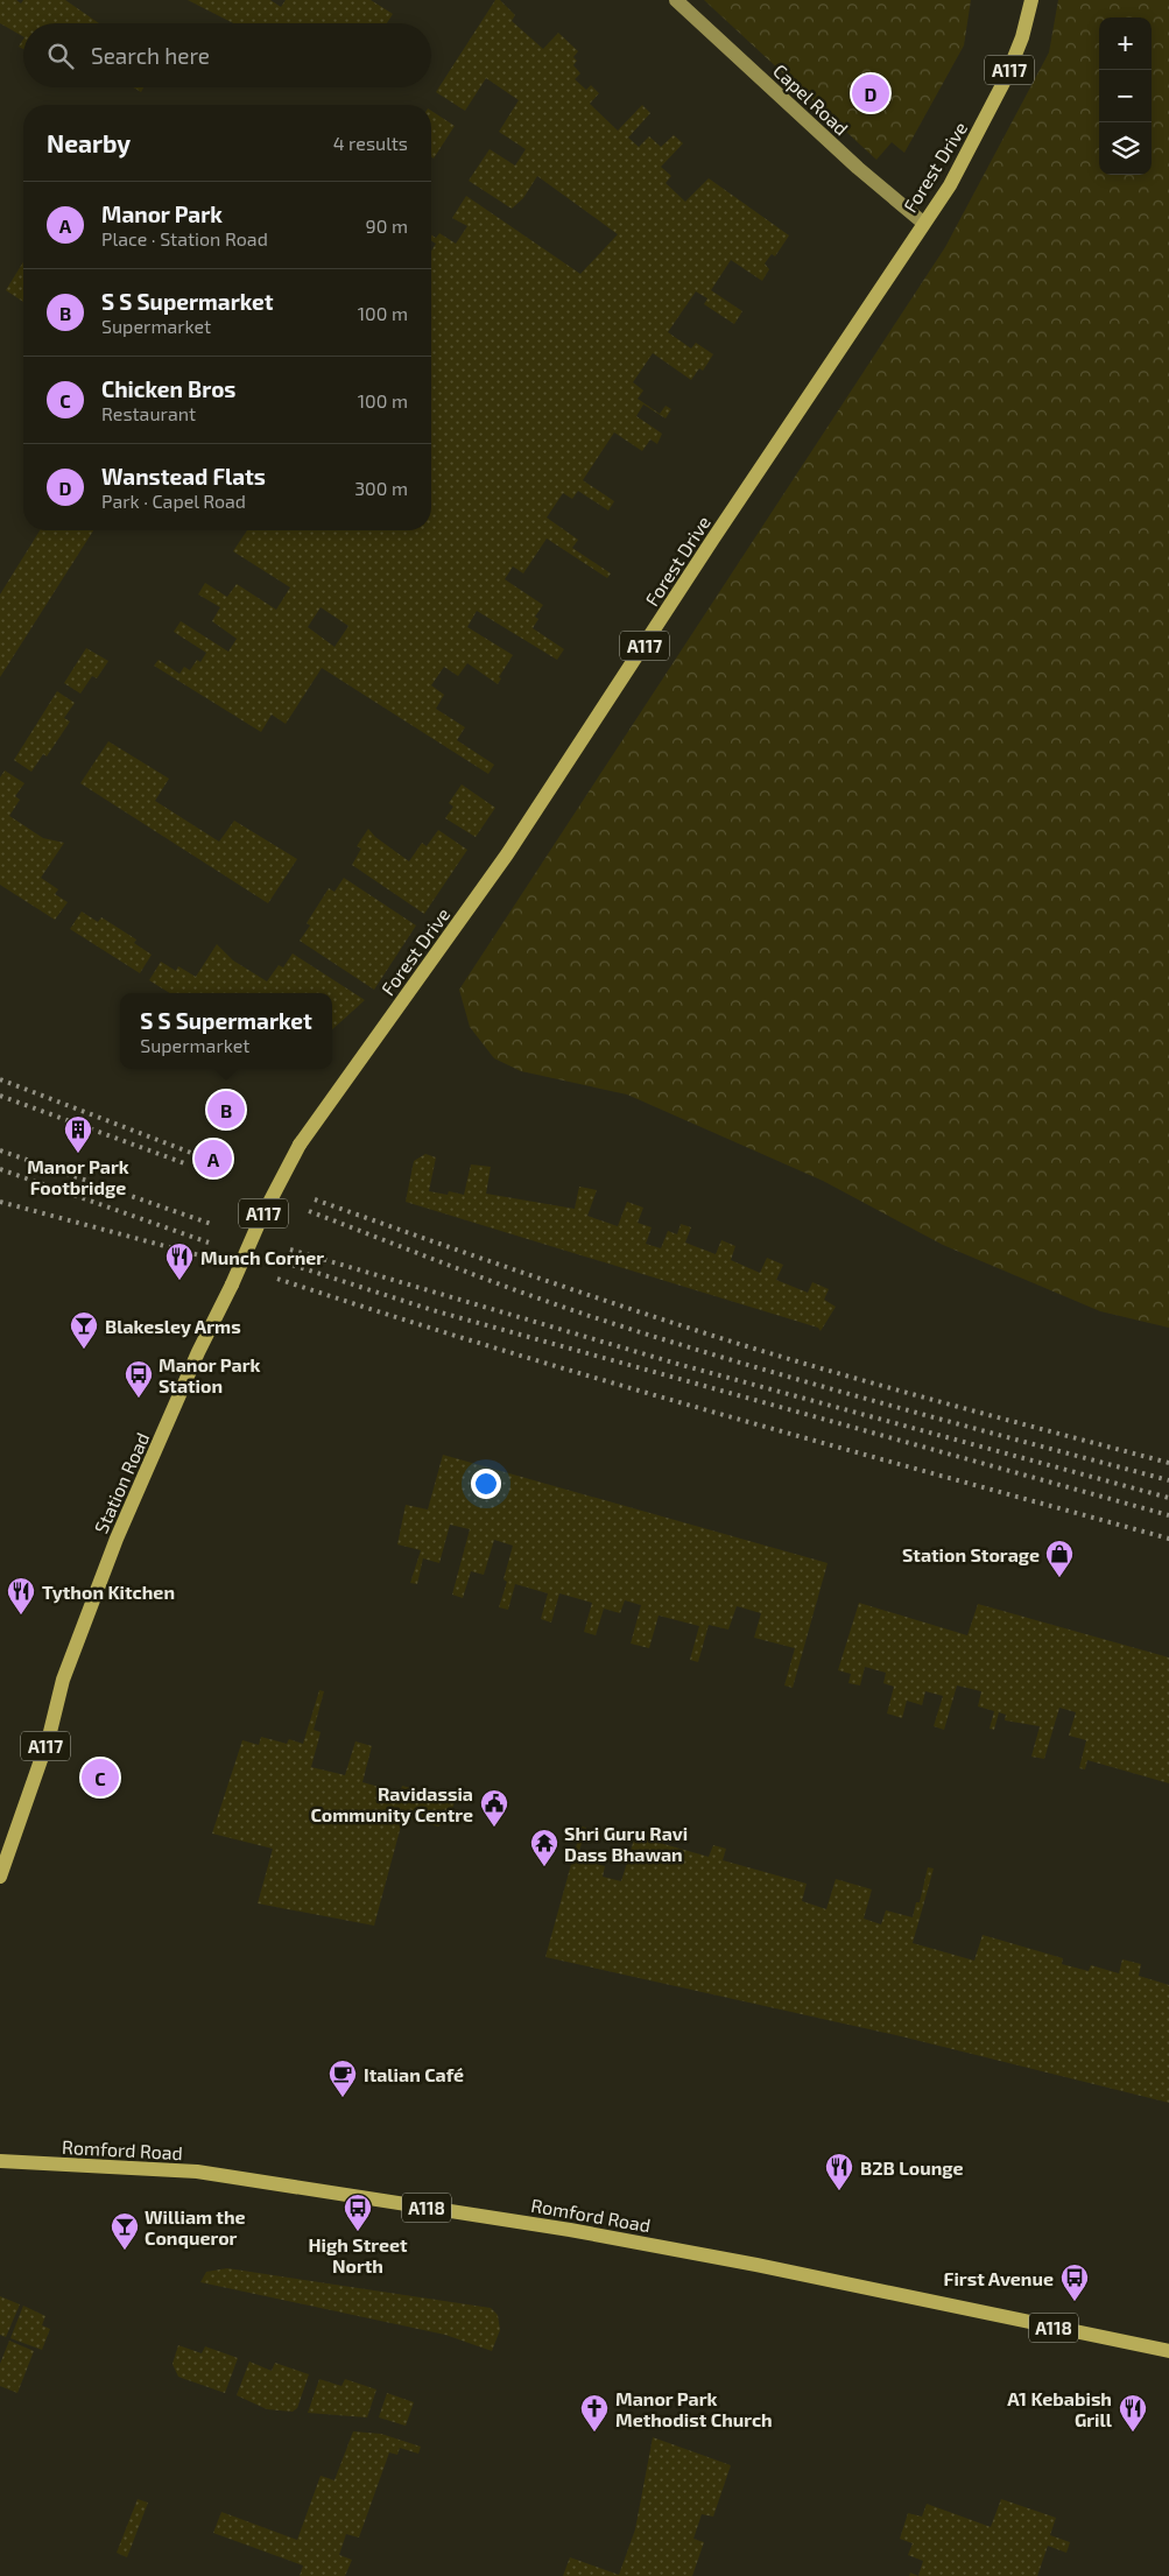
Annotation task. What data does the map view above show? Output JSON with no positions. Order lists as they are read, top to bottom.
{
  "streets": {
    "main road": [
      "A117",
      "Forest Drive",
      "Station Road",
      "Romford Road",
      "A118"
    ],
    "street": ["Capel Road"]
  },
  "crossings": [
    ["Capel Road", "Forest Drive"],
    ["Forest Drive", "Station Road"]
  ],
  "places": {
    "building": ["Manor Park Footbridge"],
    "restaurant": [
      "Munch Corner",
      "Tython Kitchen",
      "B2B Lounge",
      "A1 Kebabish Grill"
    ],
    "bar": ["Blakesley Arms", "William the Conqueror"],
    "bus stop": ["Manor Park Station", "High Street North", "First Avenue"],
    "shop": ["Station Storage"],
    "public building": ["Ravidassia Community Centre"],
    "temple": ["Shri Guru Ravi Dass Bhawan"],
    "cafe": ["Italian Café"],
    "church": ["Manor Park Methodist Church"]
  },
  "page": {
    "map_buttons": ["+", "−"],
    "search": "Search here",
    "pins": [
      "D",
      "B",
      "A",
      "C"
    ],
    "heading": ["Nearby", "4 results"],
    "list": [
      {
        "mark": "A",
        "name": "Manor Park",
        "note": "Place · Station Road",
        "value": "90 m"
      },
      {
        "mark": "B",
        "name": "S S Supermarket",
        "note": "Supermarket",
        "value": "100 m"
      },
      {
        "mark": "C",
        "name": "Chicken Bros",
        "note": "Restaurant",
        "value": "100 m"
      },
      {
        "mark": "D",
        "name": "Wanstead Flats",
        "note": "Park · Capel Road",
        "value": "300 m"
      }
    ],
    "popup": ["S S Supermarket", "Supermarket"]
  }
}
